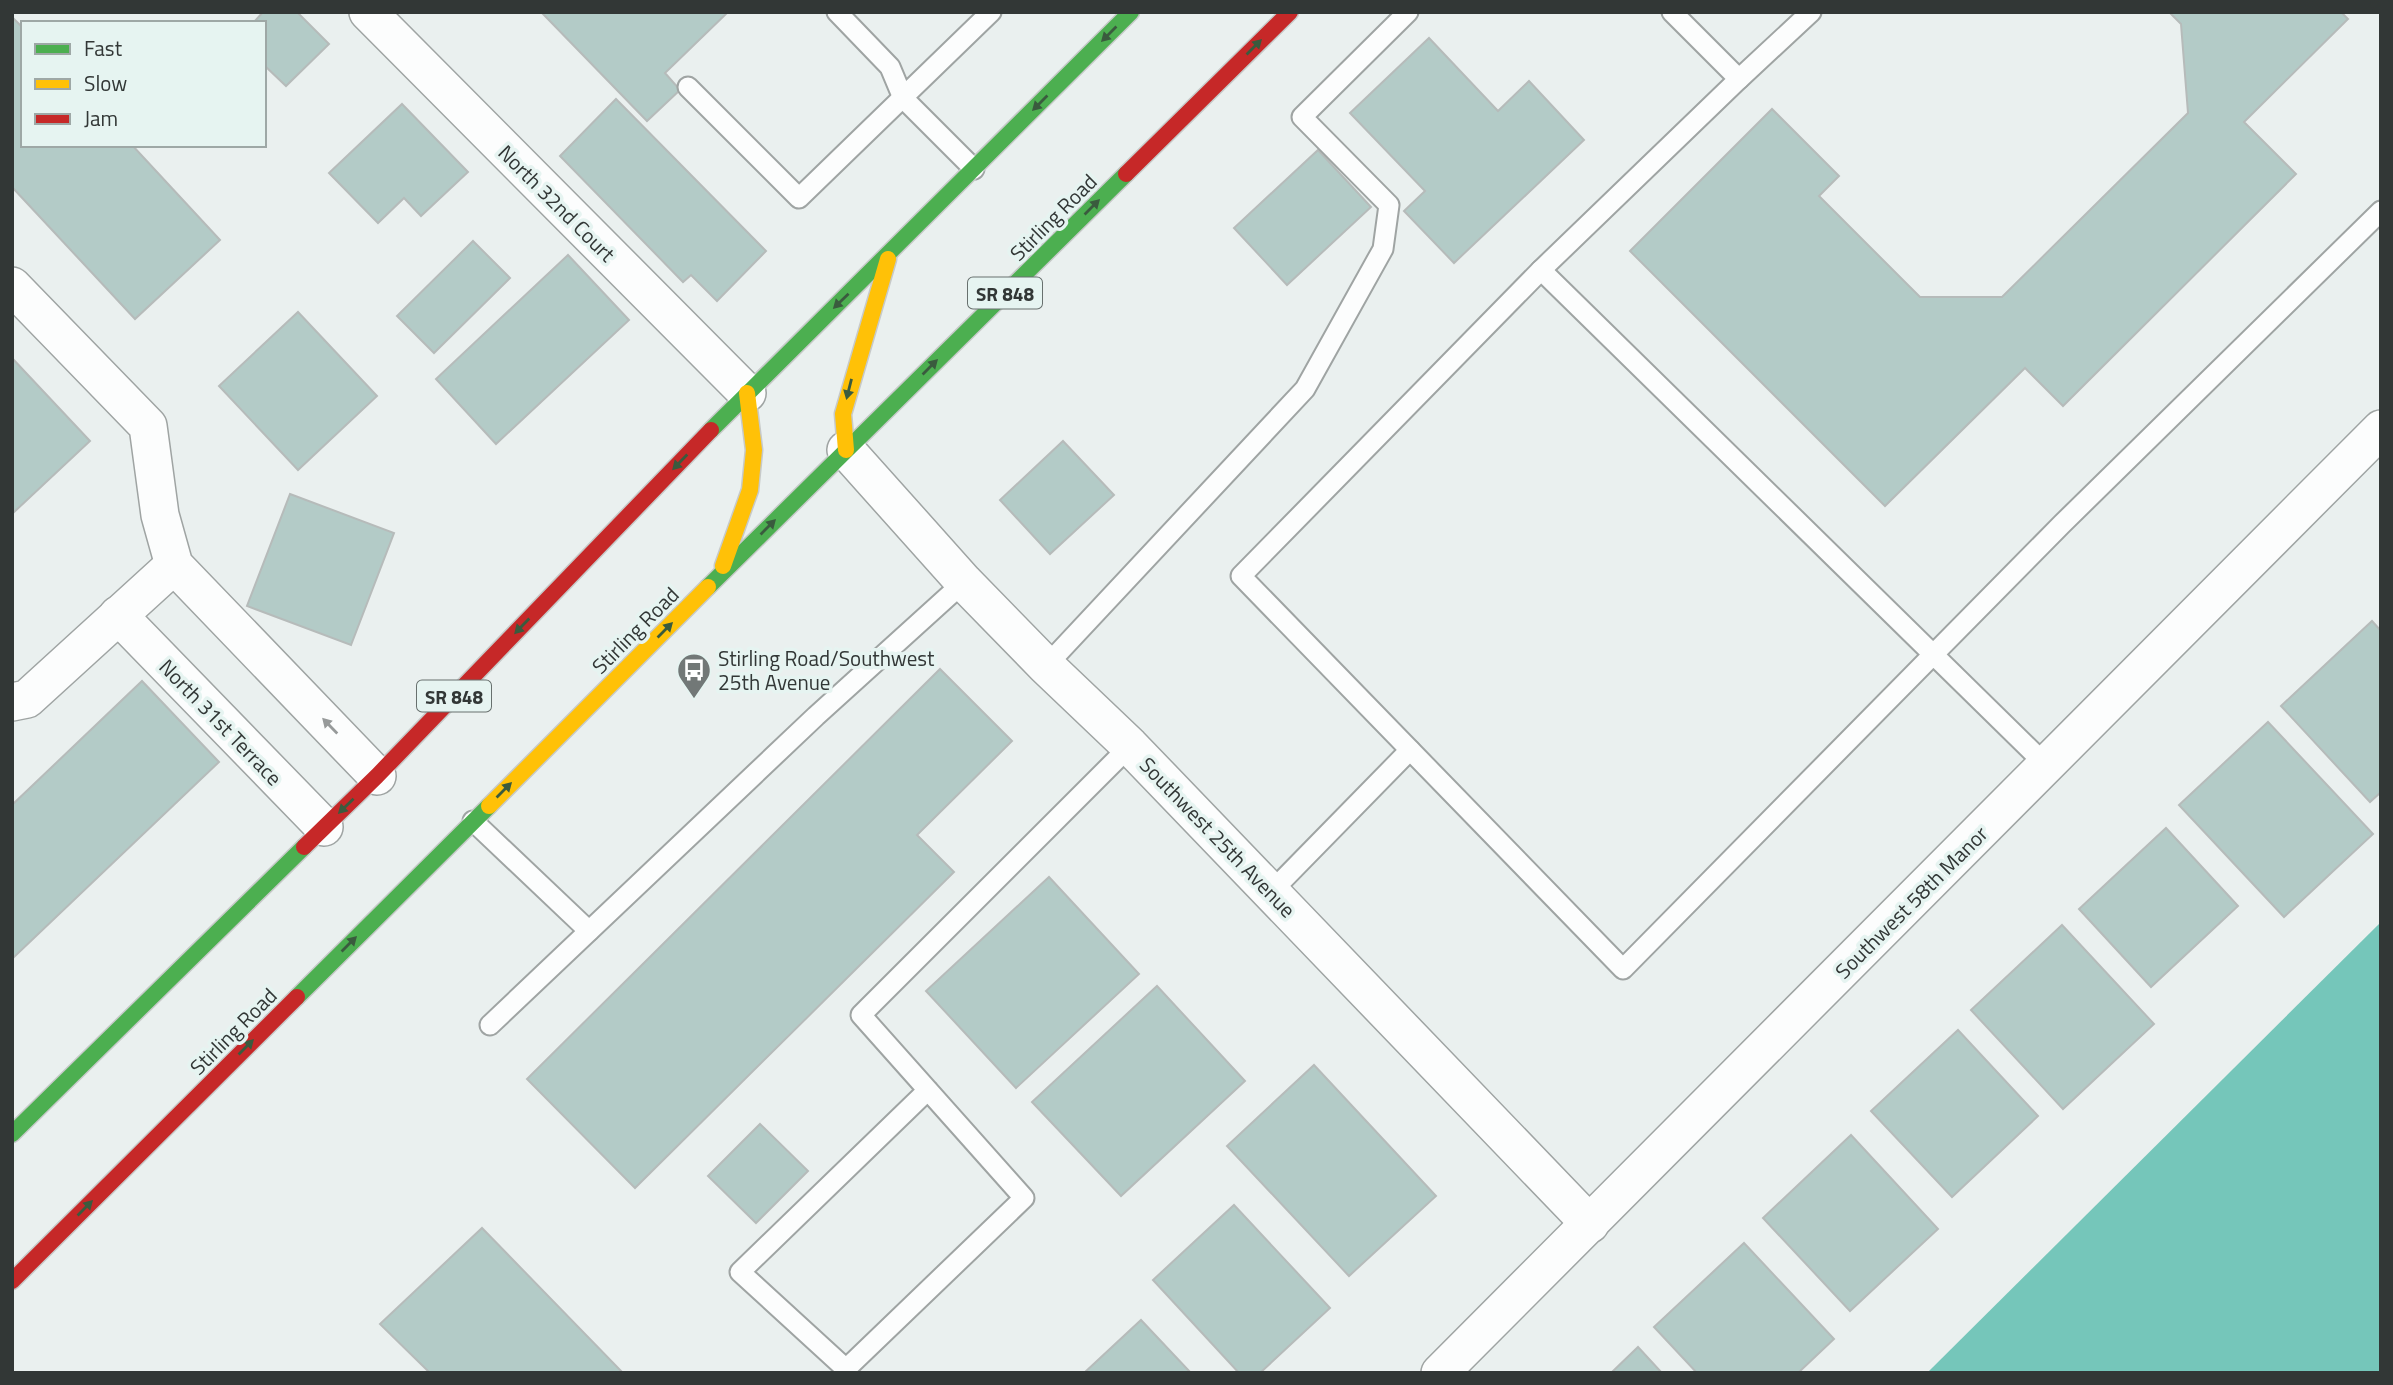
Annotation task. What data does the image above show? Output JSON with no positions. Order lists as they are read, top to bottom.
{
  "streets": {
    "main road": ["Stirling Road", "SR 848"],
    "street": [
      "North 32nd Court",
      "North 31st Terrace",
      "Southwest 25th Avenue",
      "Southwest 58th Manor"
    ]
  },
  "crossings": [
    ["North 32nd Court", "SR 848"],
    ["Stirling Road", "Southwest 25th Avenue"],
    ["SR 848", "North 31st Terrace"],
    ["Southwest 25th Avenue", "Southwest 58th Manor"]
  ],
  "places": {
    "bus stop": ["Stirling Road/Southwest 25th Avenue"]
  },
  "legend": ["Fast", "Slow", "Jam"]
}
